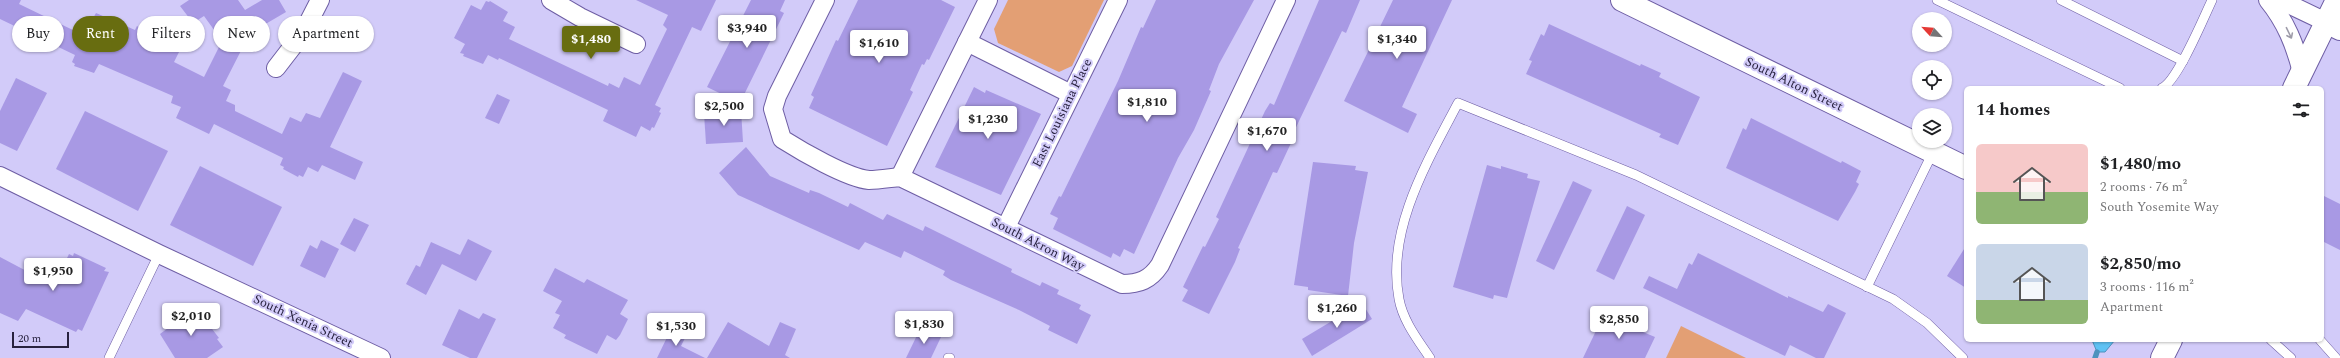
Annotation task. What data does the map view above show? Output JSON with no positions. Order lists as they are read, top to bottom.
{
  "streets": {
    "street": [
      "South Alton Street",
      "East Louisiana Place",
      "South Akron Way",
      "South Xenia Street"
    ]
  },
  "crossings": [
    ["East Louisiana Place", "South Akron Way"]
  ],
  "scale_bar": "20 m",
  "north": "top left",
  "page": {
    "price": [
      "$3,940",
      "$1,480",
      "$1,340",
      "$1,610",
      "$1,810",
      "$2,500",
      "$1,230",
      "$1,670",
      "$1,950",
      "$1,260",
      "$2,010",
      "$2,850",
      "$1,830",
      "$1,530"
    ],
    "chip": [
      "Buy",
      "Rent",
      "Filters",
      "New",
      "Apartment"
    ],
    "heading": "14 homes",
    "list": [
      {
        "name": "$1,480/mo",
        "note": "2 rooms · 76 m² · South Yosemite Way"
      },
      {
        "name": "$2,850/mo",
        "note": "3 rooms · 116 m² · Apartment"
      }
    ],
    "scale": "20 m"
  }
}
